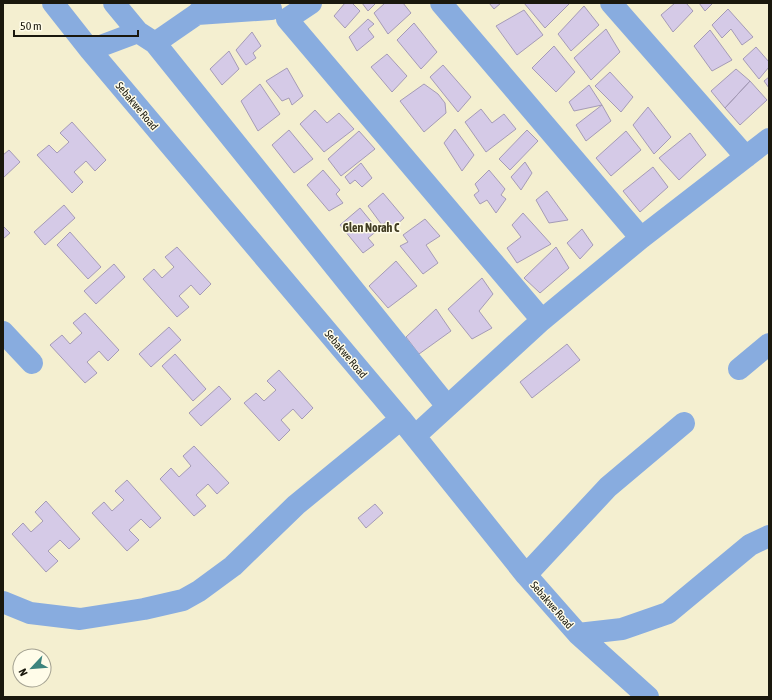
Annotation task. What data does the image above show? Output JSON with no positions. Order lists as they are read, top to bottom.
{
  "streets": {
    "street": ["Sebakwe Road"]
  },
  "districts": ["Glen Norah C"],
  "scale_bar": "50 m",
  "north": "bottom left"
}
